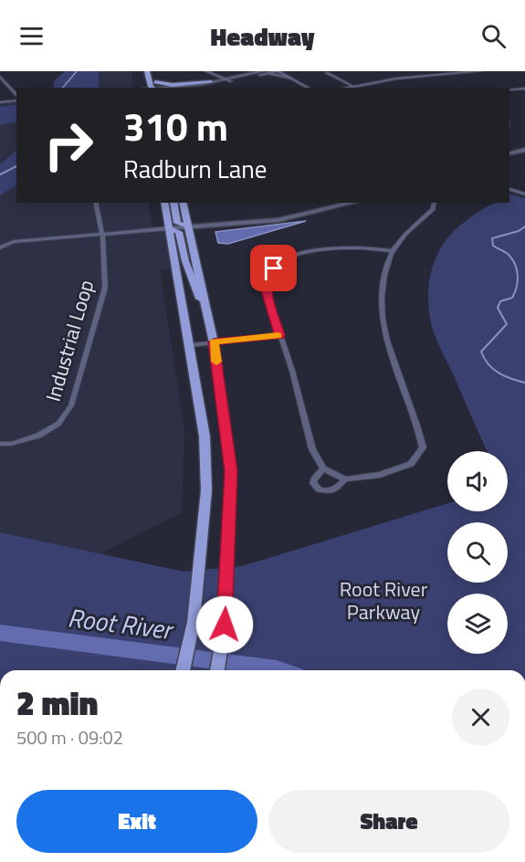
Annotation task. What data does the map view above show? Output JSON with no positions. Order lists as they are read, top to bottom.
{
  "streets": {
    "street": ["Industrial Loop"]
  },
  "water": ["Root River"],
  "parks": ["Root River Parkway"],
  "page": {
    "header": "Headway",
    "turn": ["310 m", "Radburn Lane"],
    "heading": ["2 min", "500 m · 09:02"],
    "buttons": ["Exit", "Share"]
  }
}
